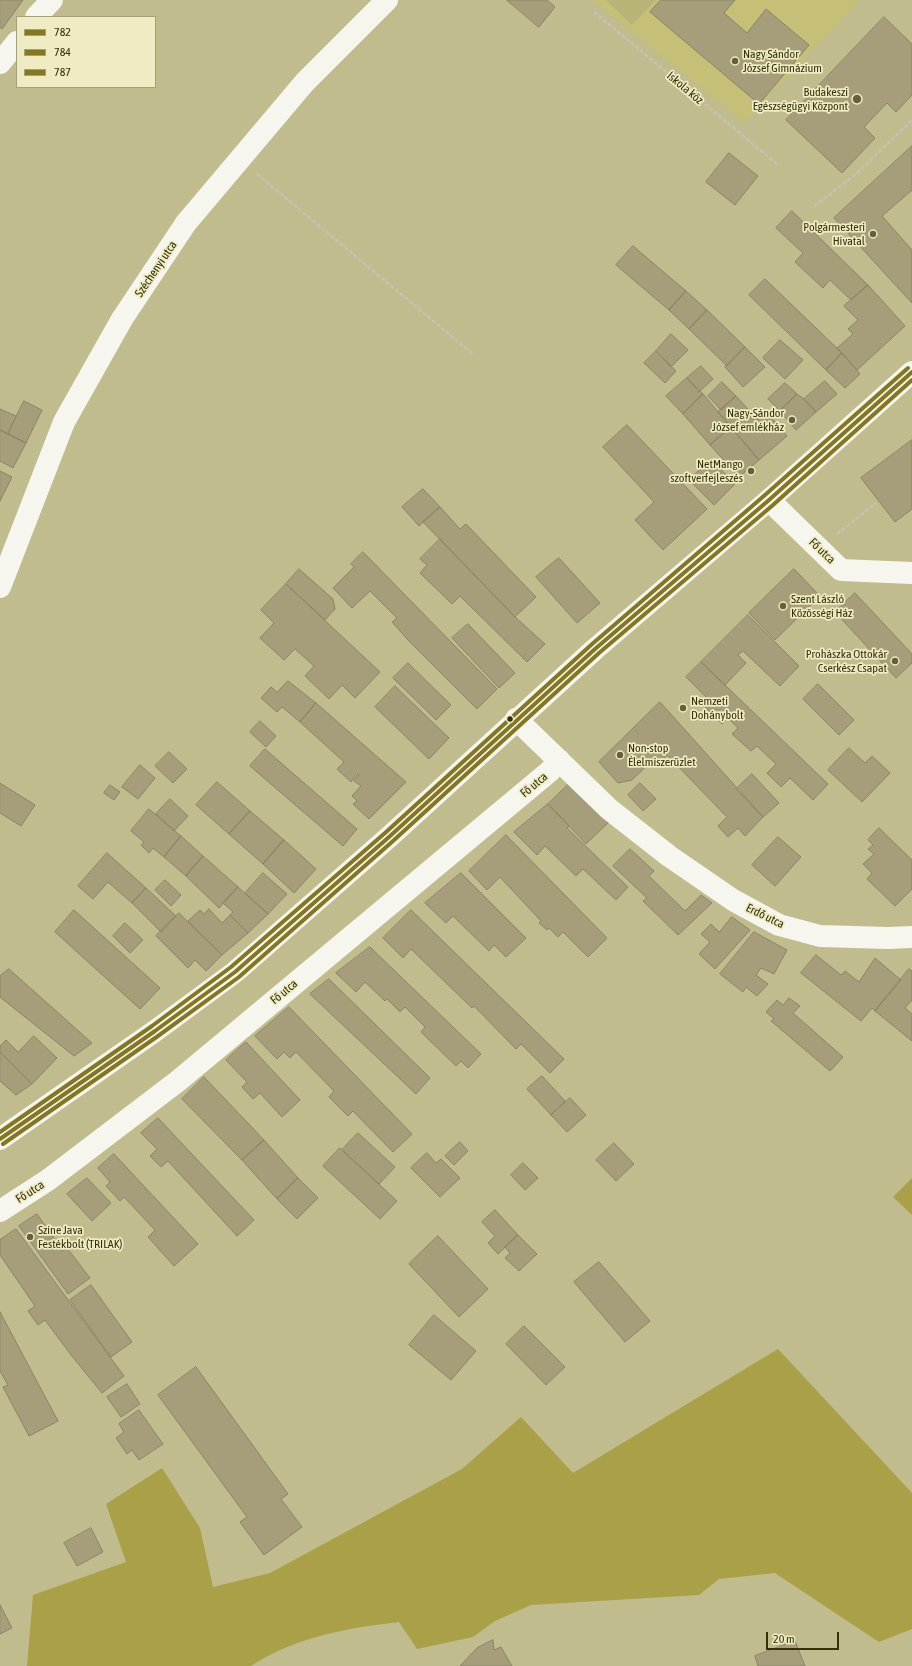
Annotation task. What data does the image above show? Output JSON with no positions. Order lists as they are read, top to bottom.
{
  "streets": {
    "street": ["Széchenyi utca", "Fő utca", "Erdő utca"],
    "path": ["Iskola köz"]
  },
  "crossings": [
    ["Fő utca", "Erdő utca"]
  ],
  "places": [
    "Nagy Sándor József Gimnázium",
    "Budakeszi Egészségügyi Központ",
    "Polgármesteri Hivatal",
    "Nagy-Sándor József emlékház",
    "NetMango szoftverfejleszés",
    "Szent László Közösségi Ház",
    "Prohászka Ottokár Cserkész Csapat",
    "Nemzeti Dohánybolt",
    "Non-stop Élelmiszerüzlet",
    "Színe Java Festékbolt (TRILAK)"
  ],
  "lines": ["transit line 787", "transit line 782", "transit line 784"],
  "legend": ["782", "784", "787"],
  "scale_bar": "20 m"
}
